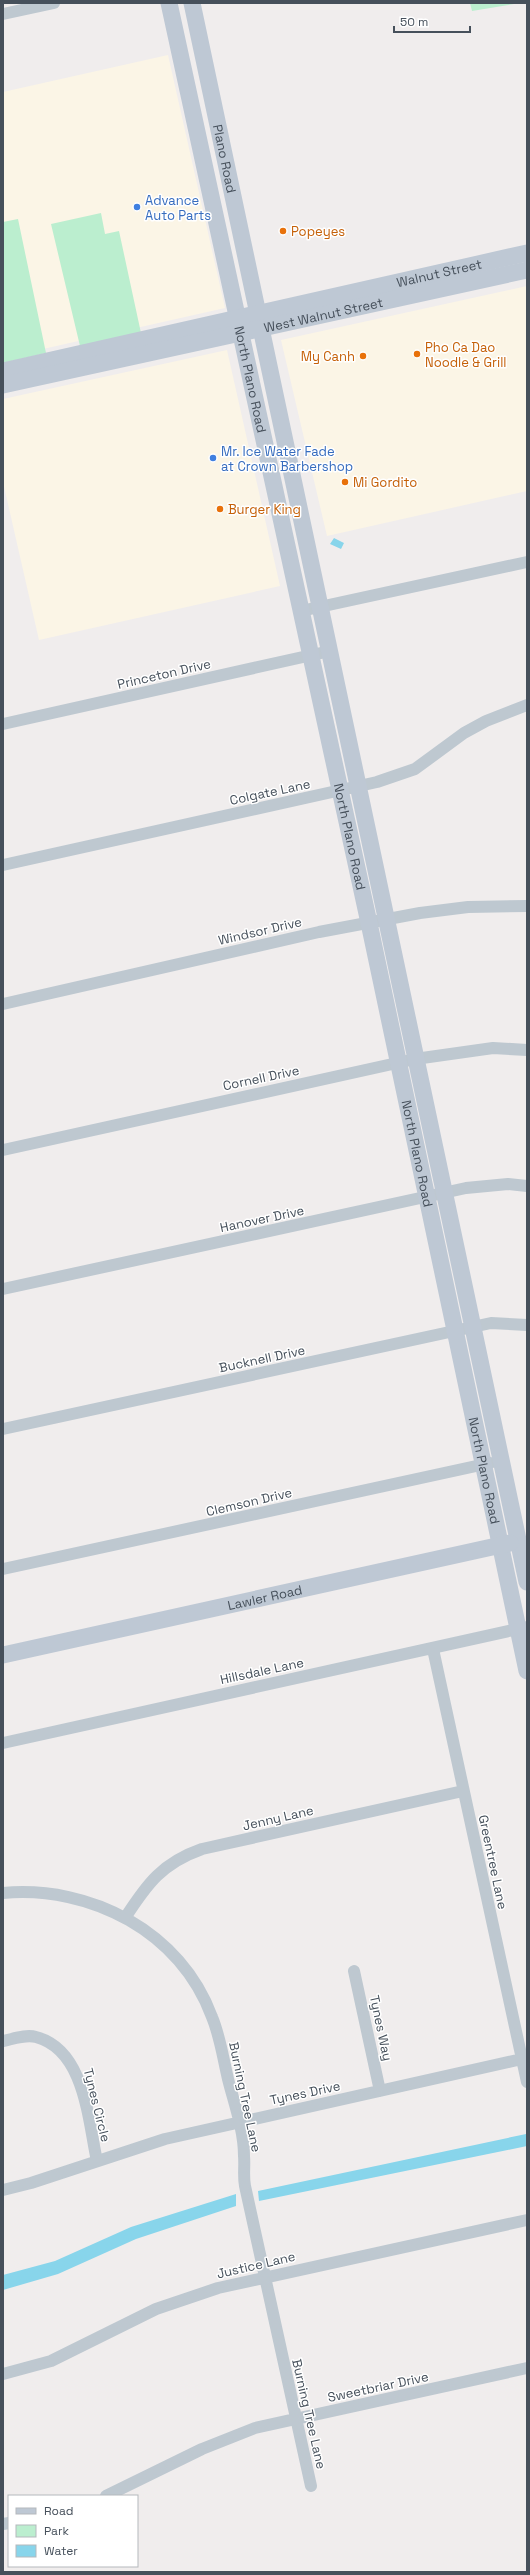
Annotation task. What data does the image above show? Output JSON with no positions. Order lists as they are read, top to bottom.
{
  "streets": {
    "main road": [
      "Plano Road",
      "Walnut Street",
      "West Walnut Street",
      "North Plano Road",
      "Lawler Road"
    ],
    "street": [
      "Princeton Drive",
      "Colgate Lane",
      "Windsor Drive",
      "Cornell Drive",
      "Hanover Drive",
      "Bucknell Drive",
      "Clemson Drive",
      "Hillsdale Lane",
      "Jenny Lane",
      "Greentree Lane",
      "Tynes Way",
      "Tynes Drive",
      "Burning Tree Lane",
      "Tynes Circle",
      "Justice Lane",
      "Sweetbriar Drive"
    ]
  },
  "crossings": [
    ["Plano Road", "Walnut Street"],
    ["Plano Road", "West Walnut Street"],
    ["Plano Road", "North Plano Road"],
    ["Walnut Street", "West Walnut Street"],
    ["Walnut Street", "North Plano Road"],
    ["West Walnut Street", "North Plano Road"],
    ["North Plano Road", "Princeton Drive"],
    ["North Plano Road", "Colgate Lane"],
    ["North Plano Road", "Windsor Drive"],
    ["North Plano Road", "Cornell Drive"],
    ["North Plano Road", "Hanover Drive"],
    ["North Plano Road", "Bucknell Drive"],
    ["North Plano Road", "Clemson Drive"],
    ["North Plano Road", "Lawler Road"],
    ["North Plano Road", "Hillsdale Lane"],
    ["Hillsdale Lane", "Greentree Lane"],
    ["Jenny Lane", "Greentree Lane"],
    ["Jenny Lane", "Burning Tree Lane"],
    ["Greentree Lane", "Tynes Drive"],
    ["Tynes Way", "Tynes Drive"],
    ["Tynes Drive", "Burning Tree Lane"],
    ["Tynes Drive", "Tynes Circle"],
    ["Burning Tree Lane", "Justice Lane"],
    ["Burning Tree Lane", "Sweetbriar Drive"]
  ],
  "places": [
    "Advance Auto Parts",
    "Popeyes",
    "Pho Ca Dao Noodle & Grill",
    "My Canh",
    "Mr. Ice Water Fade at Crown Barbershop",
    "Mi Gordito",
    "Burger King"
  ],
  "legend": ["Road", "Park", "Water"],
  "scale_bar": "50 m"
}
